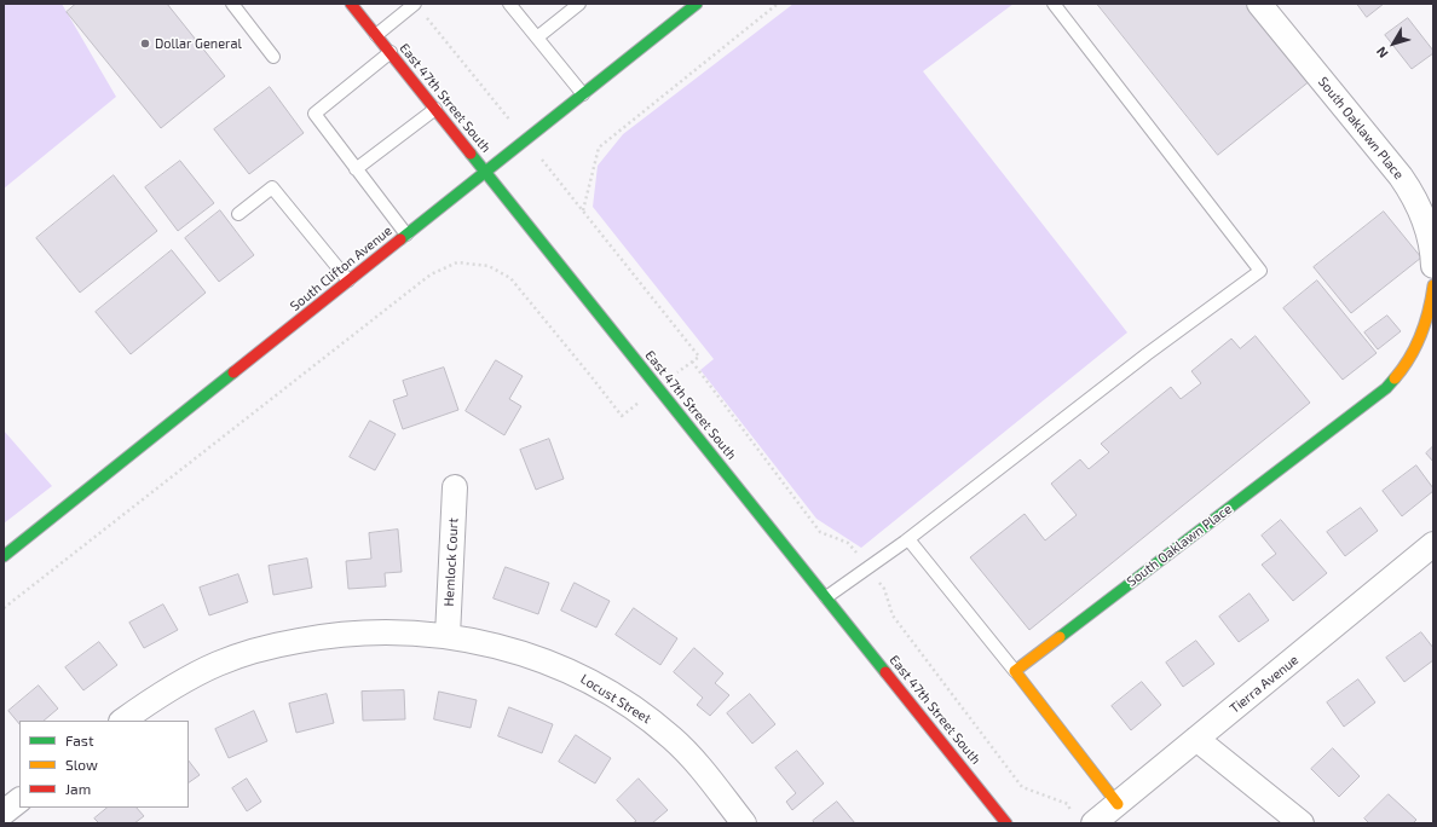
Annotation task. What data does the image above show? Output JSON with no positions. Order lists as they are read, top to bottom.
{
  "streets": {
    "street": [
      "East 47th Street South",
      "South Oaklawn Place",
      "South Clifton Avenue",
      "Hemlock Court",
      "Tierra Avenue",
      "Locust Street"
    ]
  },
  "crossings": [
    ["East 47th Street South", "South Clifton Avenue"],
    ["Hemlock Court", "Locust Street"]
  ],
  "places": ["Dollar General"],
  "legend": ["Fast", "Slow", "Jam"],
  "north": "bottom left"
}
